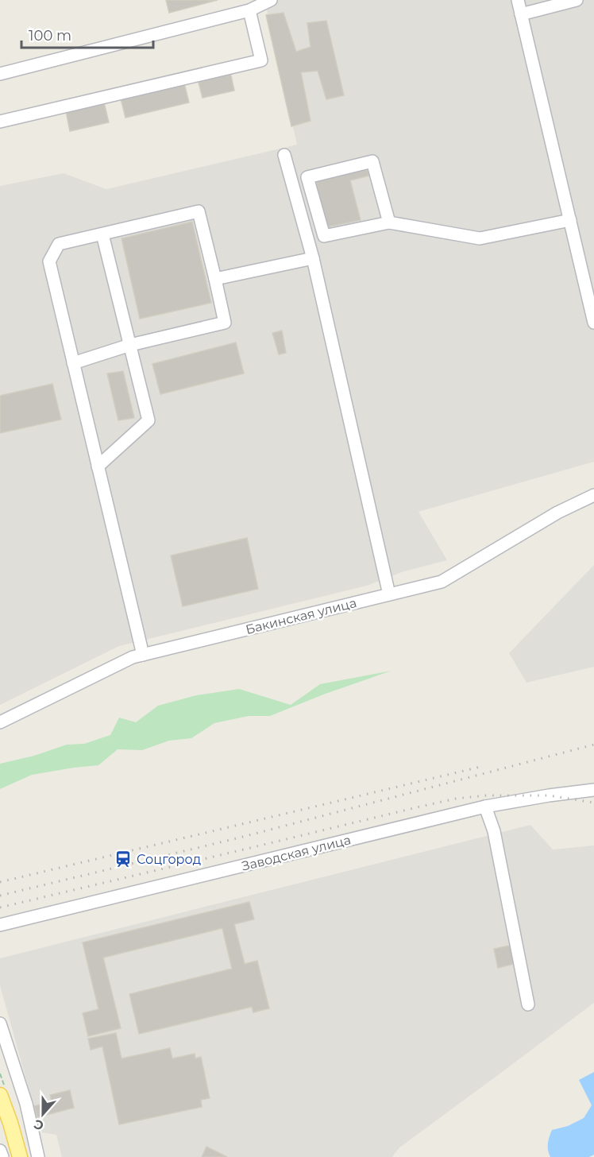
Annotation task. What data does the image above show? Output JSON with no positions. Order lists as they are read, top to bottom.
{
  "streets": {
    "street": ["Бакинская улица", "Заводская улица"]
  },
  "places": {
    "station": ["Соцгород"]
  },
  "scale_bar": "100 m",
  "north": "bottom"
}
